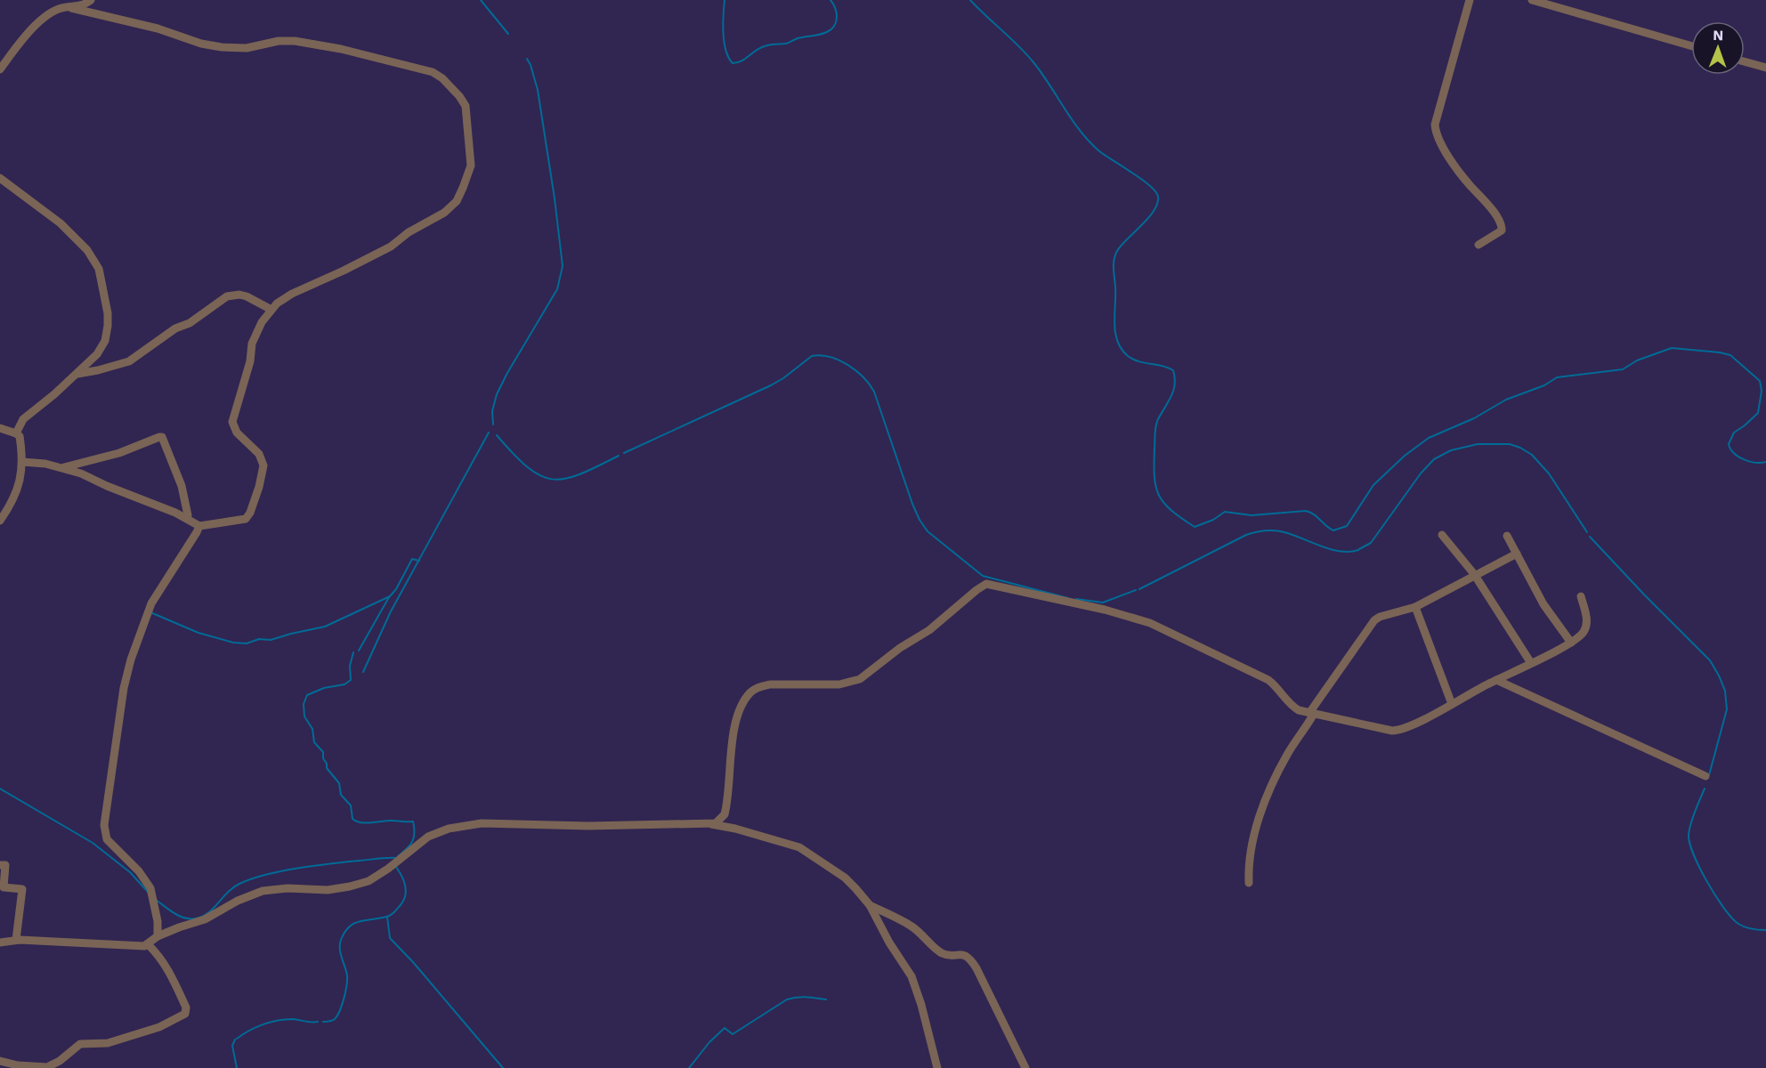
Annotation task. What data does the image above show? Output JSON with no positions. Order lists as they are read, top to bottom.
{
  "north": "top"
}
